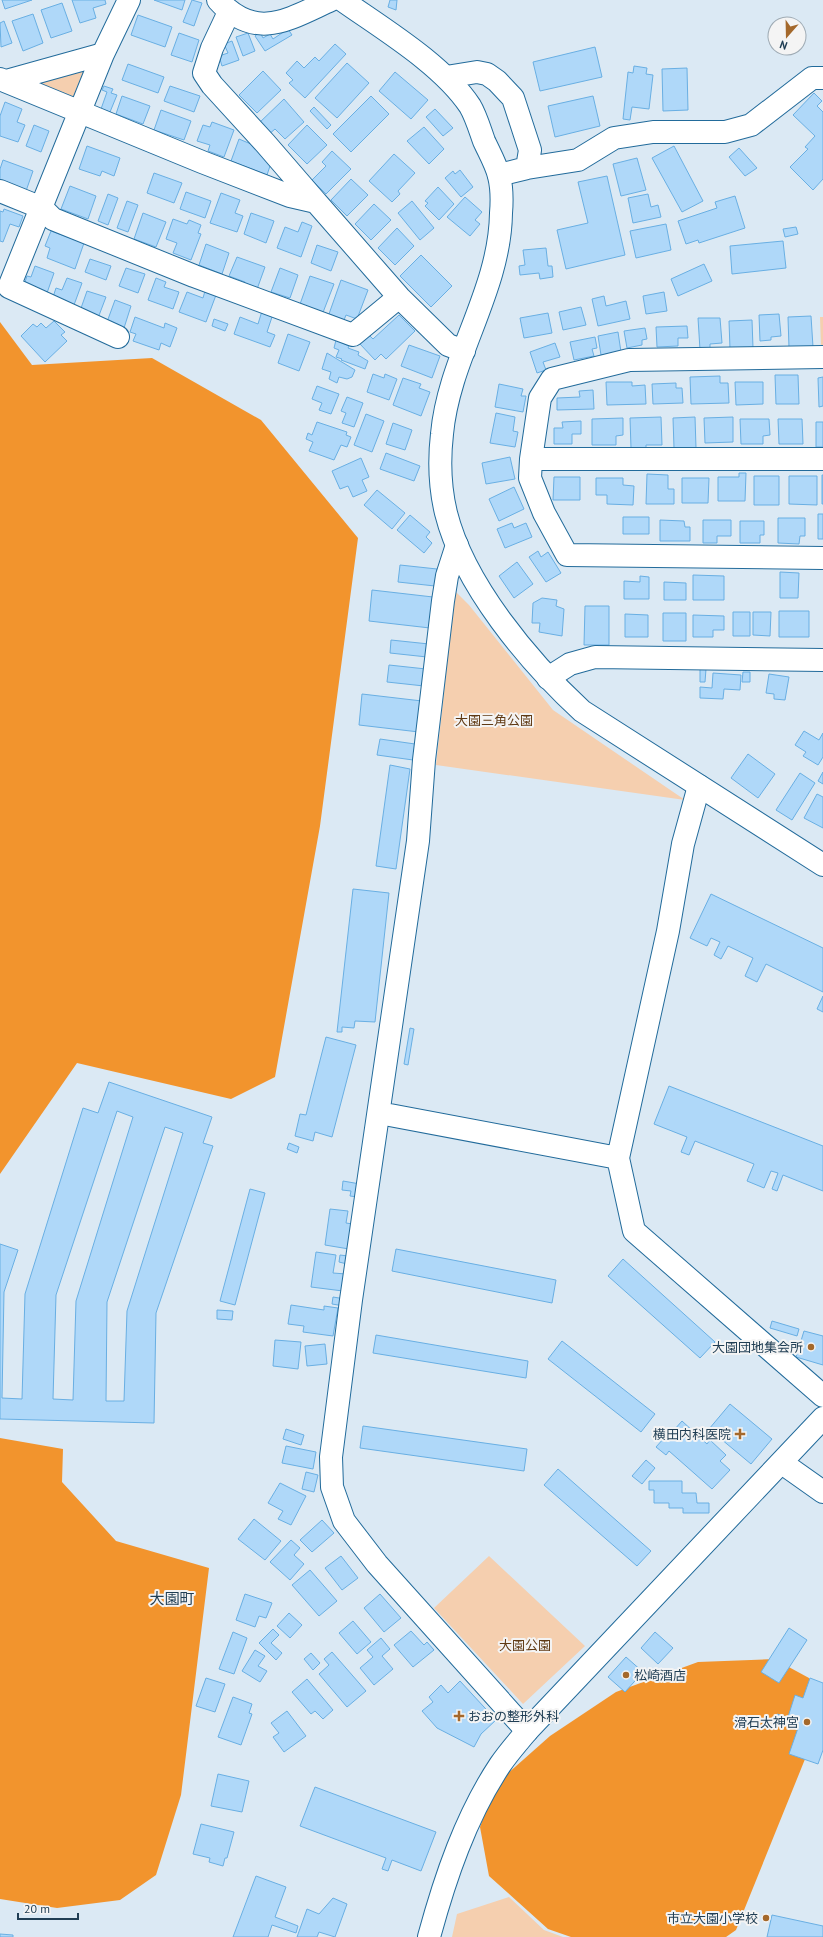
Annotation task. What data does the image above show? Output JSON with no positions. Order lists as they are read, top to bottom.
{
  "districts": ["大園町"],
  "parks": ["大園三角公園", "大園公園"],
  "places": {
    "other": [
      "大園団地集会所",
      "松崎酒店",
      "滑石太神宮",
      "市立大園小学校"
    ],
    "health": ["横田内科医院", "おおの整形外科"]
  },
  "scale_bar": "20 m",
  "north": "bottom"
}
